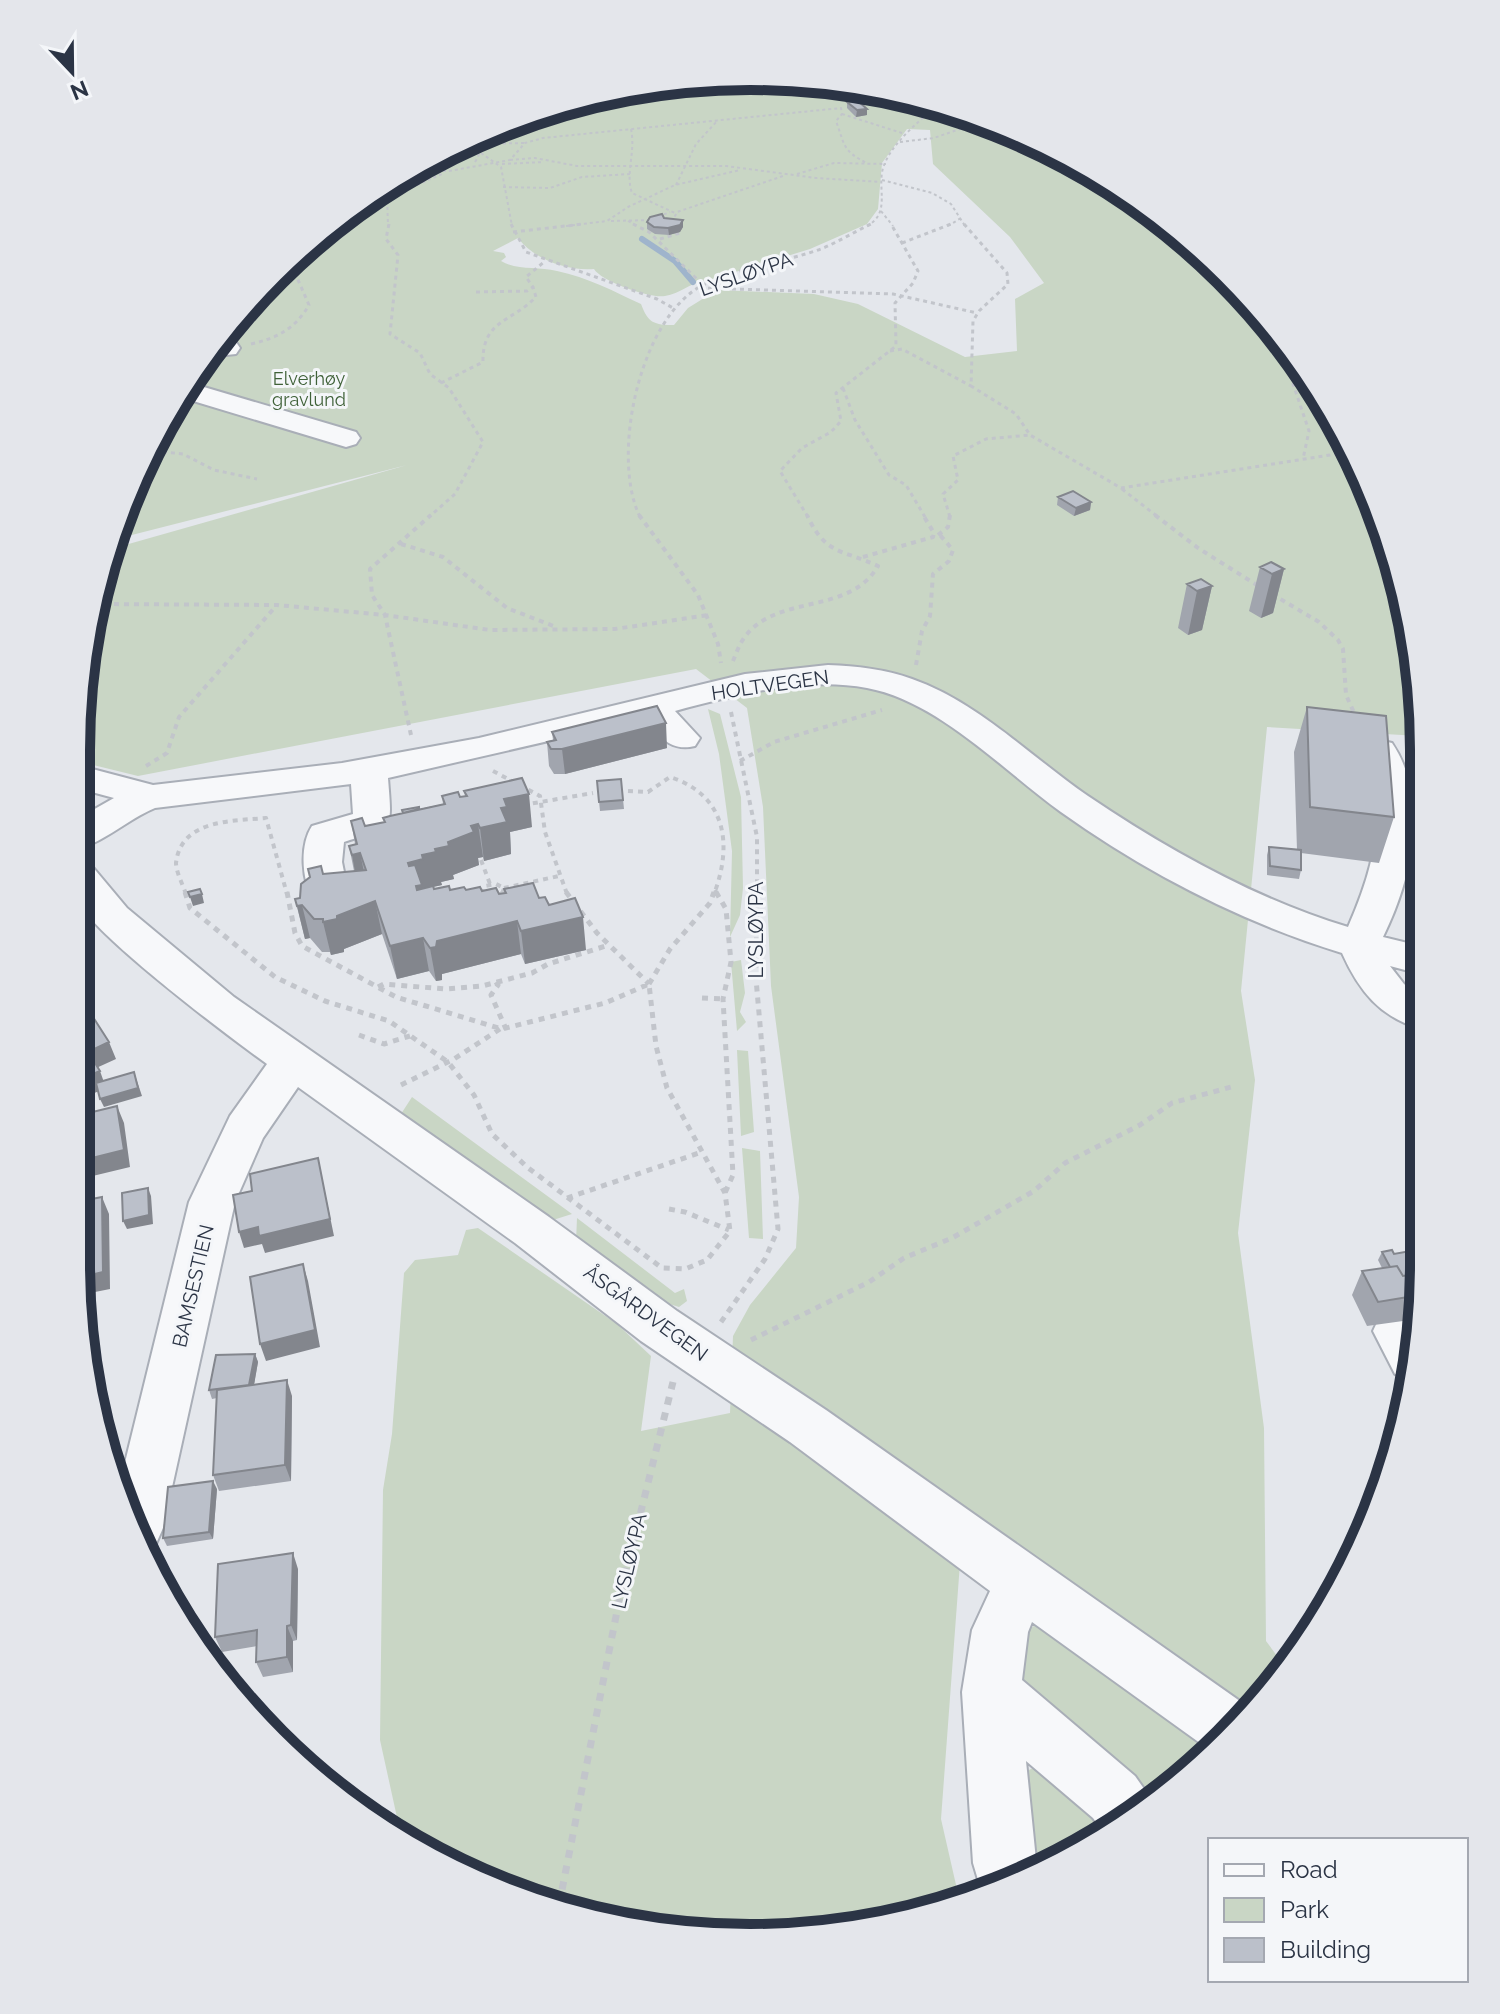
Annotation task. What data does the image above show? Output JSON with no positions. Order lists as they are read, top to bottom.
{
  "streets": {
    "street": ["HOLTVEGEN", "BAMSESTIEN", "ÅSGÅRDVEGEN"],
    "path": ["LYSLØYPA"]
  },
  "crossings": [
    ["LYSLØYPA", "HOLTVEGEN"],
    ["LYSLØYPA", "ÅSGÅRDVEGEN"],
    ["BAMSESTIEN", "ÅSGÅRDVEGEN"]
  ],
  "parks": ["Elverhøy gravlund"],
  "legend": ["Road", "Park", "Building"],
  "north": "bottom"
}
